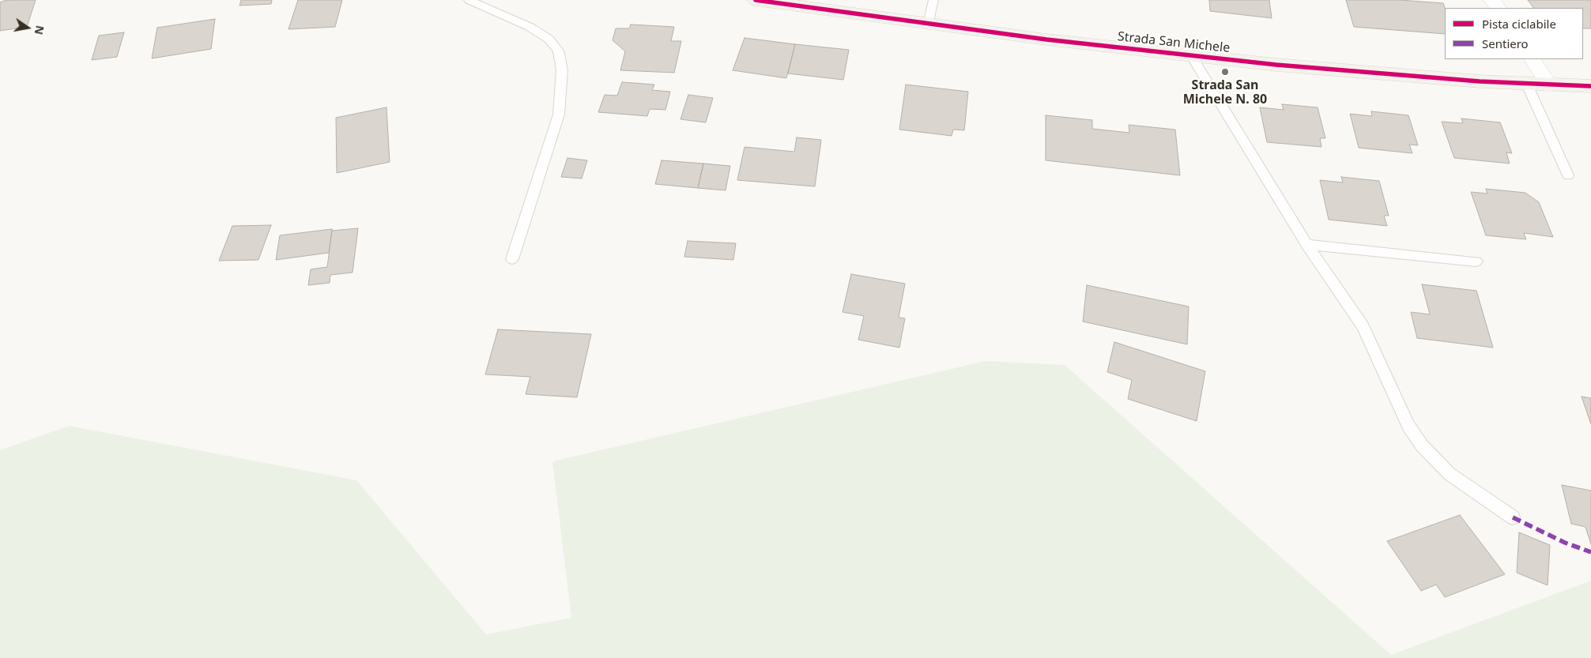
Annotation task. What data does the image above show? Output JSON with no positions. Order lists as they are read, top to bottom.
{
  "streets": {
    "street": ["Strada San Michele"]
  },
  "places": ["Strada San Michele N. 80"],
  "legend": ["Pista ciclabile", "Sentiero"],
  "north": "right"
}
